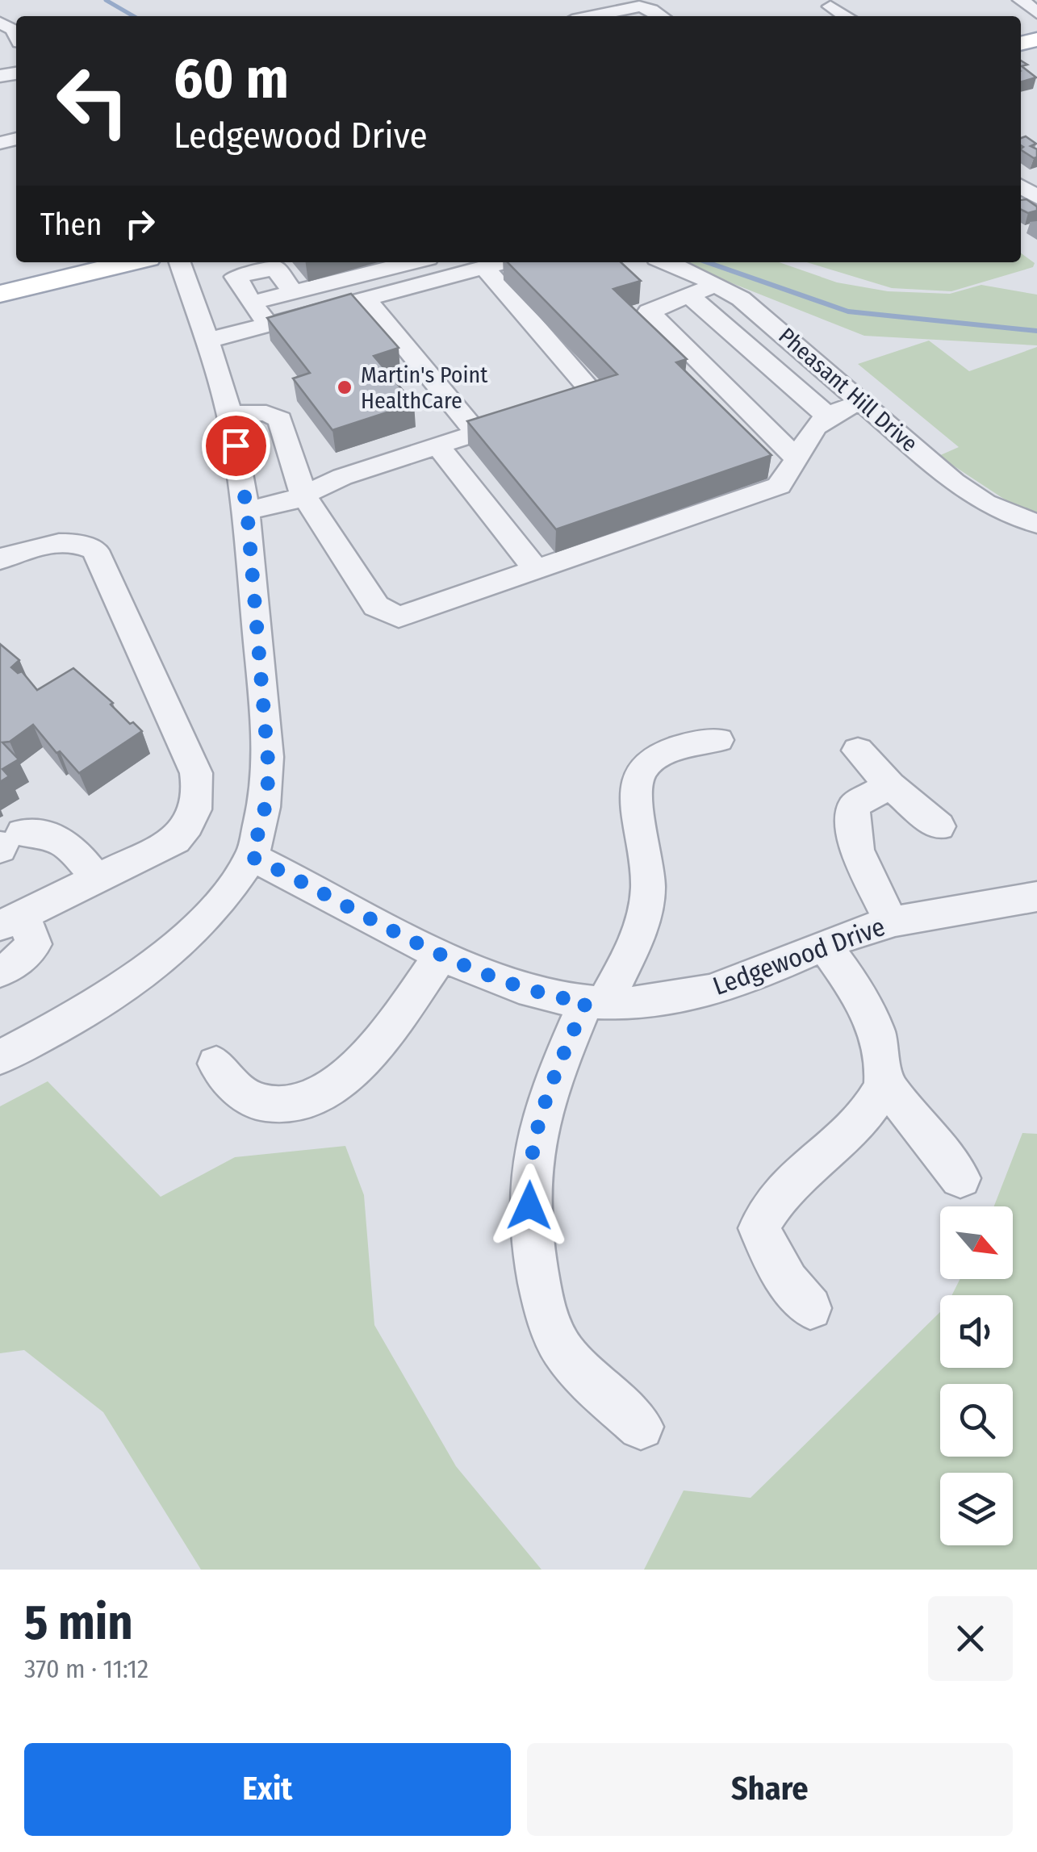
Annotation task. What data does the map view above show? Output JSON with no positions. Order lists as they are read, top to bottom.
{
  "streets": {
    "street": ["Pheasant Hill Drive", "Ledgewood Drive"]
  },
  "places": ["Martin's Point HealthCare"],
  "north": "bottom right",
  "page": {
    "turn": ["60 m", "Ledgewood Drive"],
    "then": "Then",
    "heading": ["5 min", "370 m · 11:12"],
    "buttons": ["Exit", "Share"]
  }
}
